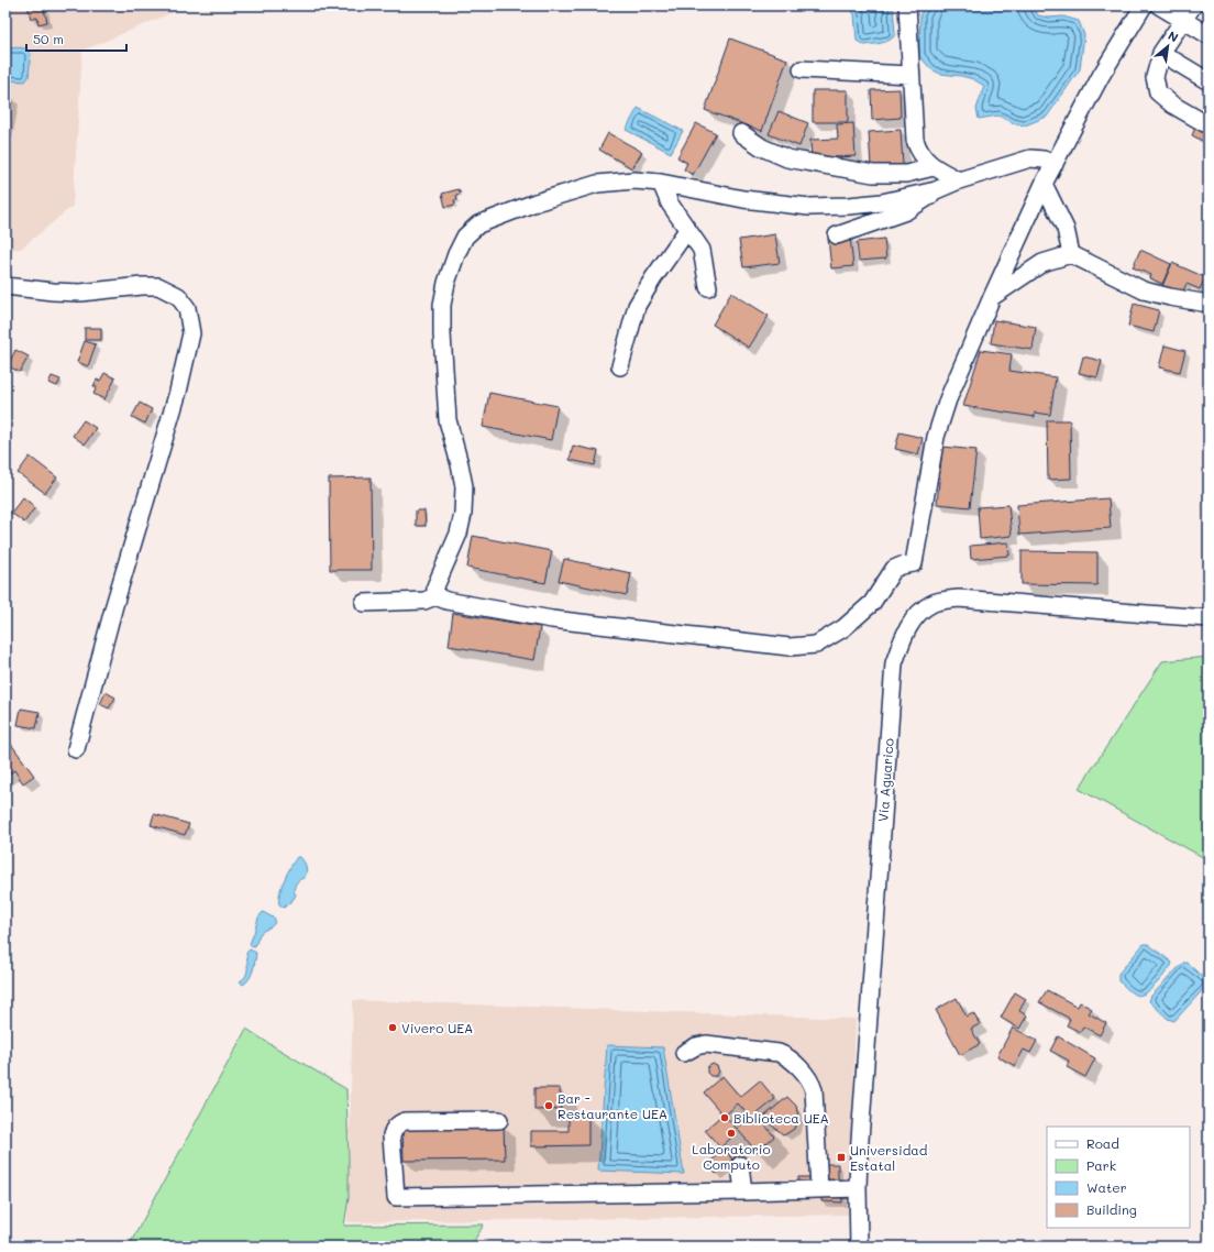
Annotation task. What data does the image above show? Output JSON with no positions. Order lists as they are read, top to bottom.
{
  "streets": {
    "street": ["Vía Aguarico"]
  },
  "places": {
    "other": [
      "Vivero UEA",
      "Bar - Restaurante UEA",
      "Biblioteca UEA",
      "Laboratorio Computo"
    ],
    "transit": ["Universidad Estatal"]
  },
  "legend": [
    "Road",
    "Park",
    "Water",
    "Building"
  ],
  "scale_bar": "50 m",
  "north": "top right"
}
